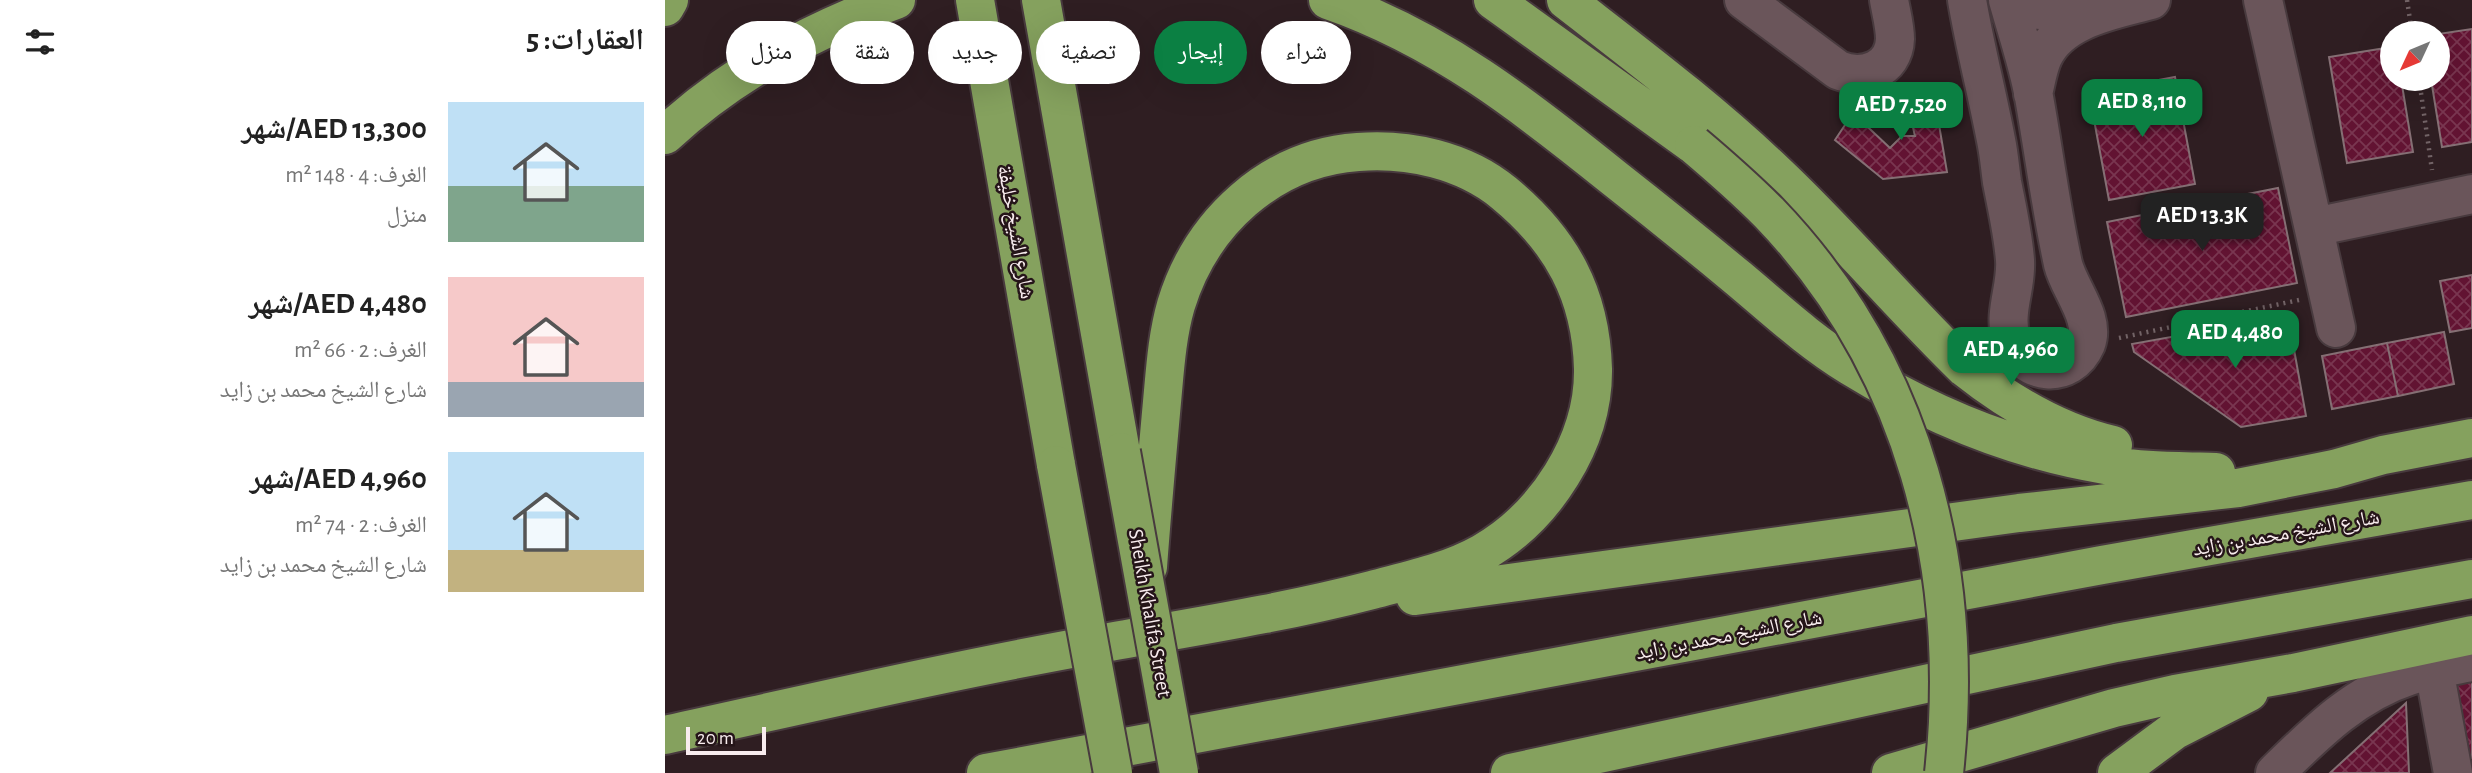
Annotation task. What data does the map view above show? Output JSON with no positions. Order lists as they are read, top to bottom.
{
  "streets": {
    "highway": ["شارع الشيخ خليفة", "شارع الشيخ محمد بن زايد", "Sheikh Khalifa Street"]
  },
  "scale_bar": "20 m",
  "north": "bottom left",
  "page": {
    "heading": "العقارات: 5",
    "chip": [
      "شراء",
      "إيجار",
      "تصفية",
      "جديد",
      "شقة",
      "منزل"
    ],
    "price": [
      "AED 8,110",
      "AED 7,520",
      "AED 13.3K",
      "AED 4,480",
      "AED 4,960"
    ],
    "list": [
      {
        "name": "AED 13,300/شهر",
        "note": "الغرف: 4 · 148 m² · منزل"
      },
      {
        "name": "AED 4,480/شهر",
        "note": "الغرف: 2 · 66 m² · شارع الشيخ محمد بن زايد"
      },
      {
        "name": "AED 4,960/شهر",
        "note": "الغرف: 2 · 74 m² · شارع الشيخ محمد بن زايد"
      }
    ],
    "scale": "20 m"
  }
}
